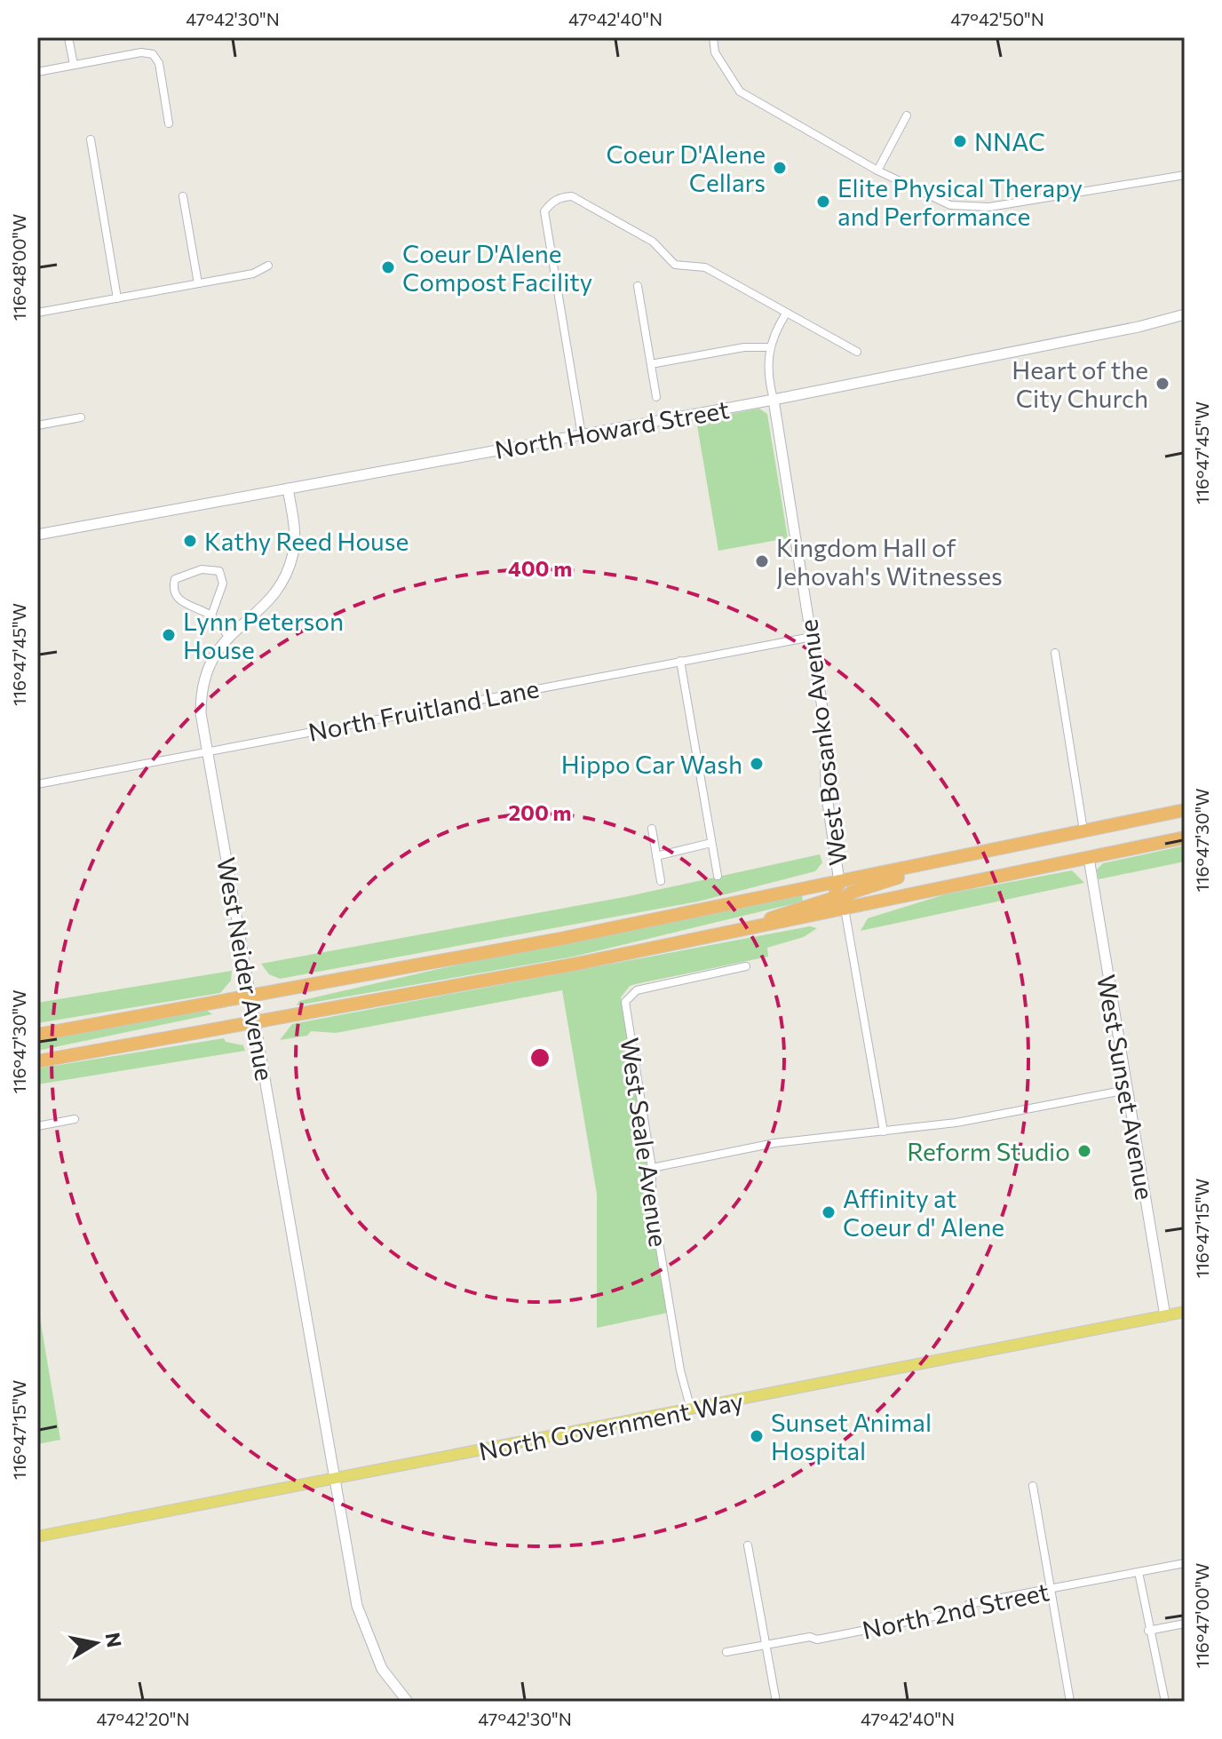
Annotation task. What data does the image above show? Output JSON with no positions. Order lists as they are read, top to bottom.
{
  "streets": {
    "main road": ["North Government Way"],
    "street": [
      "North Howard Street",
      "North Fruitland Lane",
      "West Bosanko Avenue",
      "West Neider Avenue",
      "West Sunset Avenue",
      "West Seale Avenue",
      "North 2nd Street"
    ]
  },
  "crossings": [
    ["North Howard Street", "West Bosanko Avenue"],
    ["North Howard Street", "West Neider Avenue"],
    ["North Fruitland Lane", "West Bosanko Avenue"],
    ["North Fruitland Lane", "West Neider Avenue"],
    ["West Neider Avenue", "North Government Way"],
    ["West Sunset Avenue", "North Government Way"],
    ["West Seale Avenue", "North Government Way"]
  ],
  "places": [
    "NNAC",
    "Coeur D'Alene Cellars",
    "Elite Physical Therapy and Performance",
    "Coeur D'Alene Compost Facility",
    "Heart of the City Church",
    "Kathy Reed House",
    "Kingdom Hall of Jehovah's Witnesses",
    "Lynn Peterson House",
    "Hippo Car Wash",
    "Reform Studio",
    "Affinity at Coeur d' Alene",
    "Sunset Animal Hospital"
  ],
  "north": "right",
  "coordinates": [
    "47°42'30\"N",
    "47°42'40\"N",
    "47°42'50\"N",
    "116°48'00\"W",
    "116°47'45\"W",
    "116°47'30\"W",
    "116°47'15\"W",
    "116°47'00\"W",
    "47°42'20\"N"
  ],
  "rings": ["400 m", "200 m"]
}
